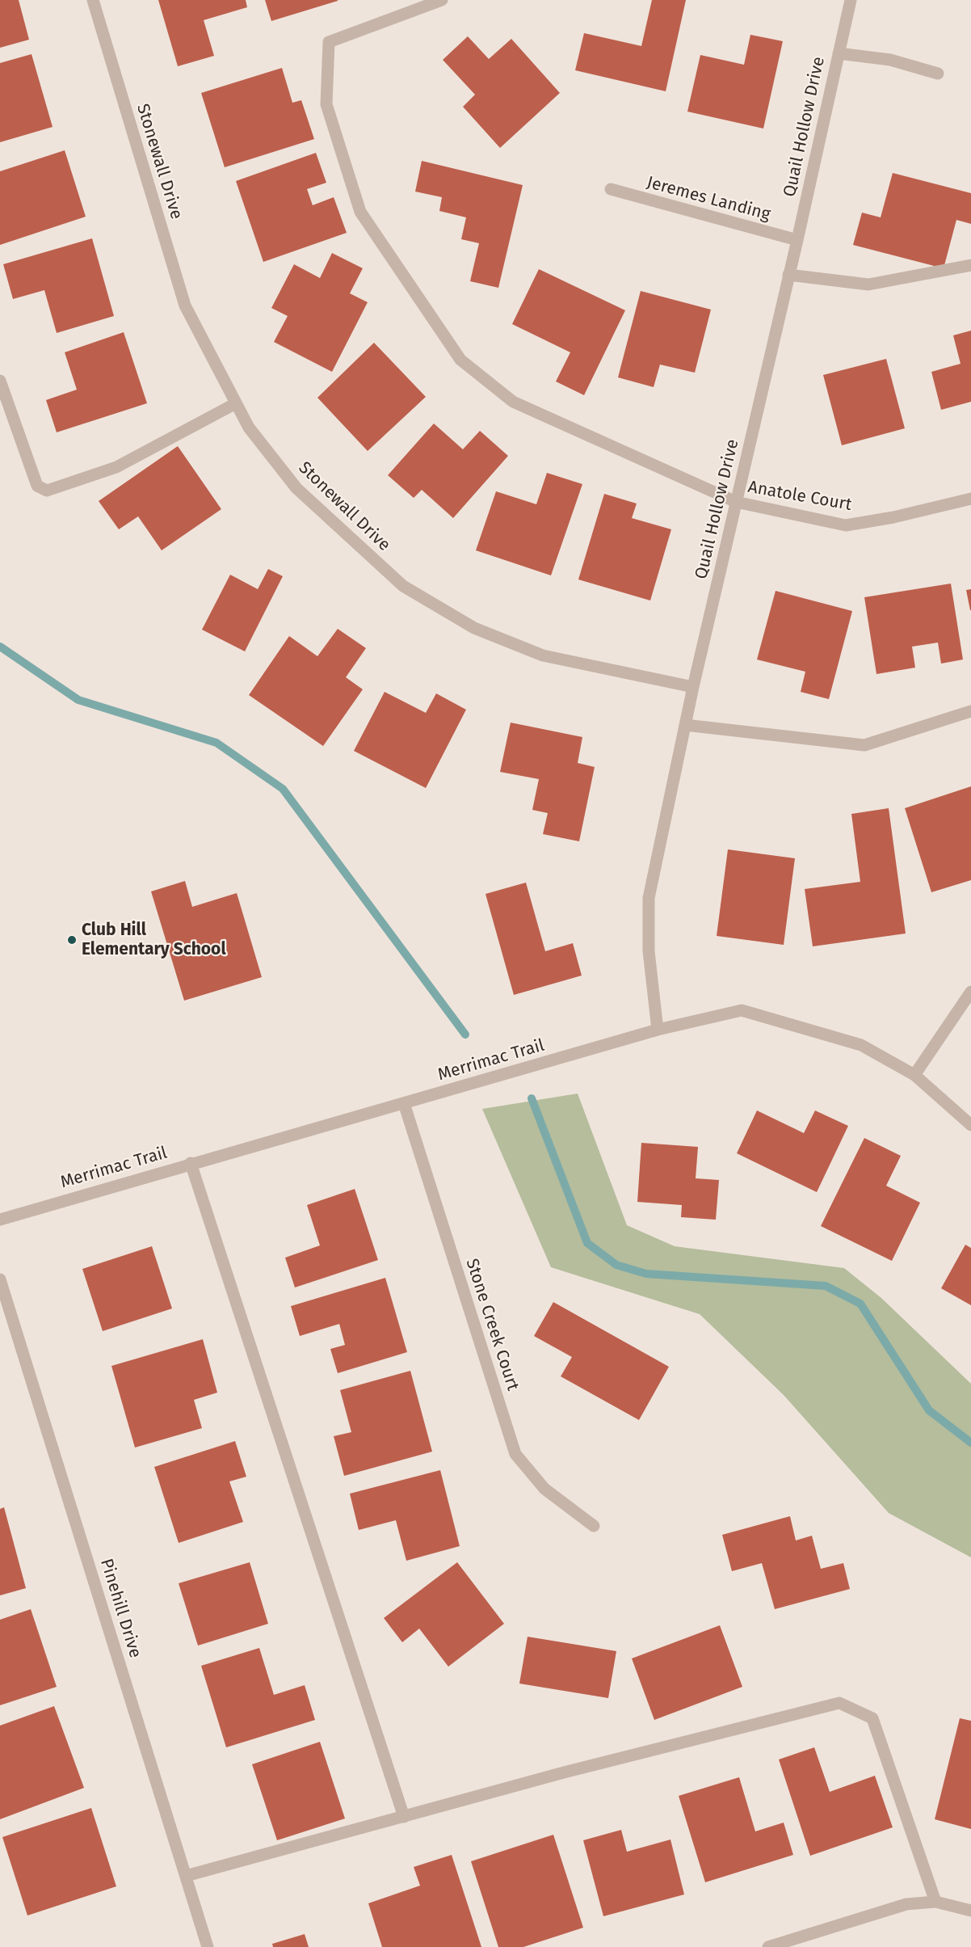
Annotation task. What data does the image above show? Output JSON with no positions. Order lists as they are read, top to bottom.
{
  "streets": {
    "street": [
      "Quail Hollow Drive",
      "Stonewall Drive",
      "Jeremes Landing",
      "Anatole Court",
      "Merrimac Trail",
      "Stone Creek Court",
      "Pinehill Drive"
    ]
  },
  "crossings": [
    ["Quail Hollow Drive", "Stonewall Drive"],
    ["Quail Hollow Drive", "Jeremes Landing"],
    ["Quail Hollow Drive", "Anatole Court"],
    ["Quail Hollow Drive", "Merrimac Trail"],
    ["Merrimac Trail", "Stone Creek Court"]
  ],
  "places": ["Club Hill Elementary School"]
}
